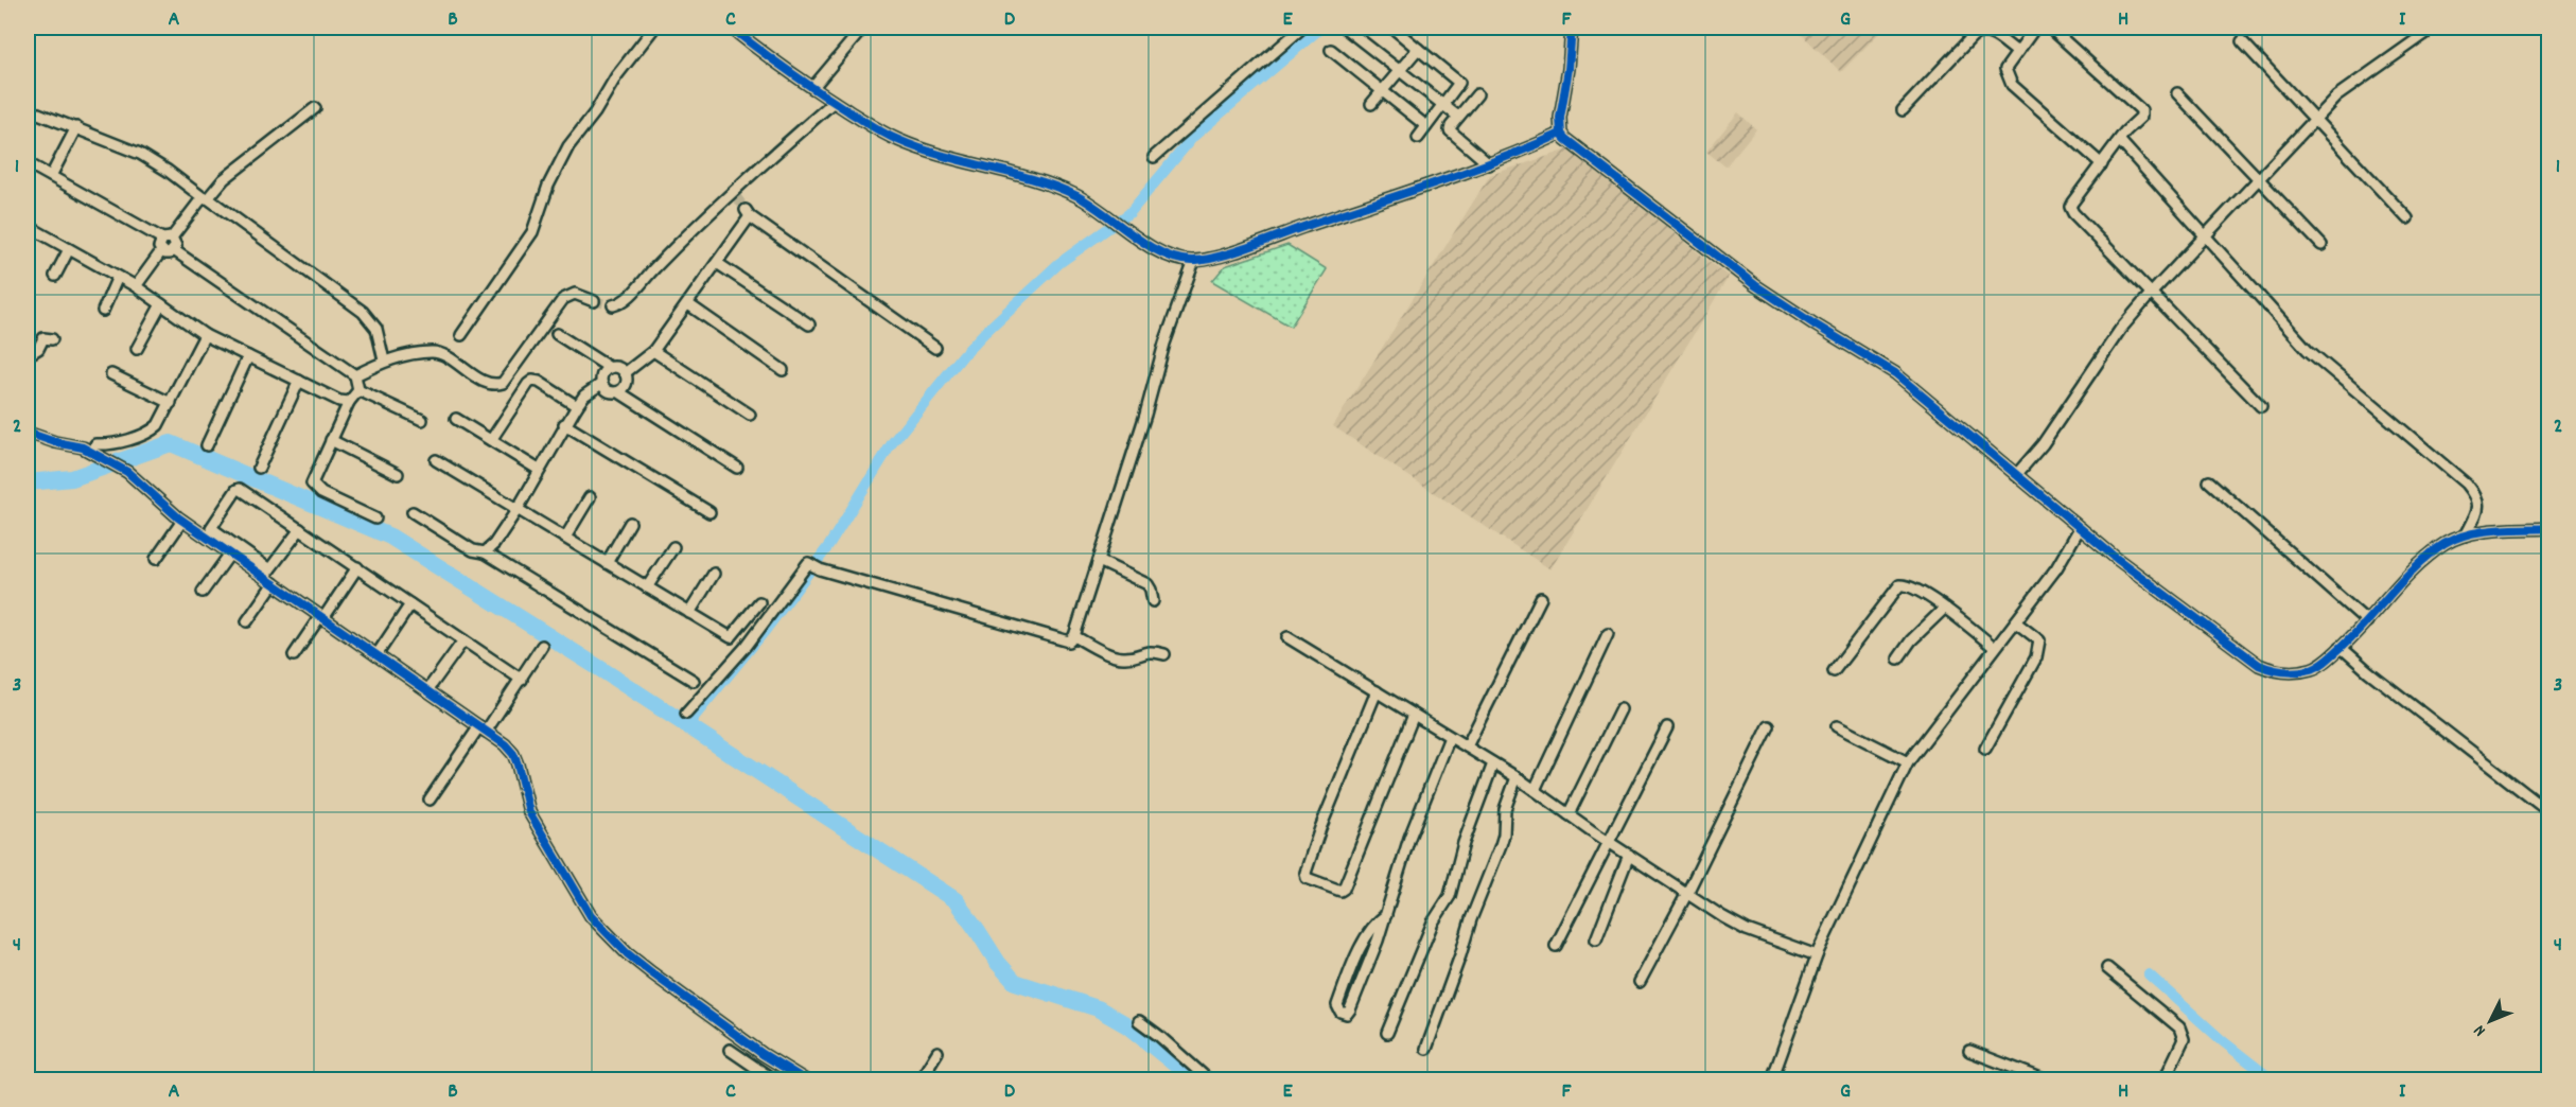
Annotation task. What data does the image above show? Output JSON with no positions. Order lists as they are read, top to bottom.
{
  "north": "bottom left",
  "grid": {
    "columns": [
      "A",
      "B",
      "C",
      "D",
      "E",
      "F",
      "G",
      "H",
      "I"
    ],
    "rows": [
      "1",
      "2",
      "3",
      "4"
    ]
  }
}
